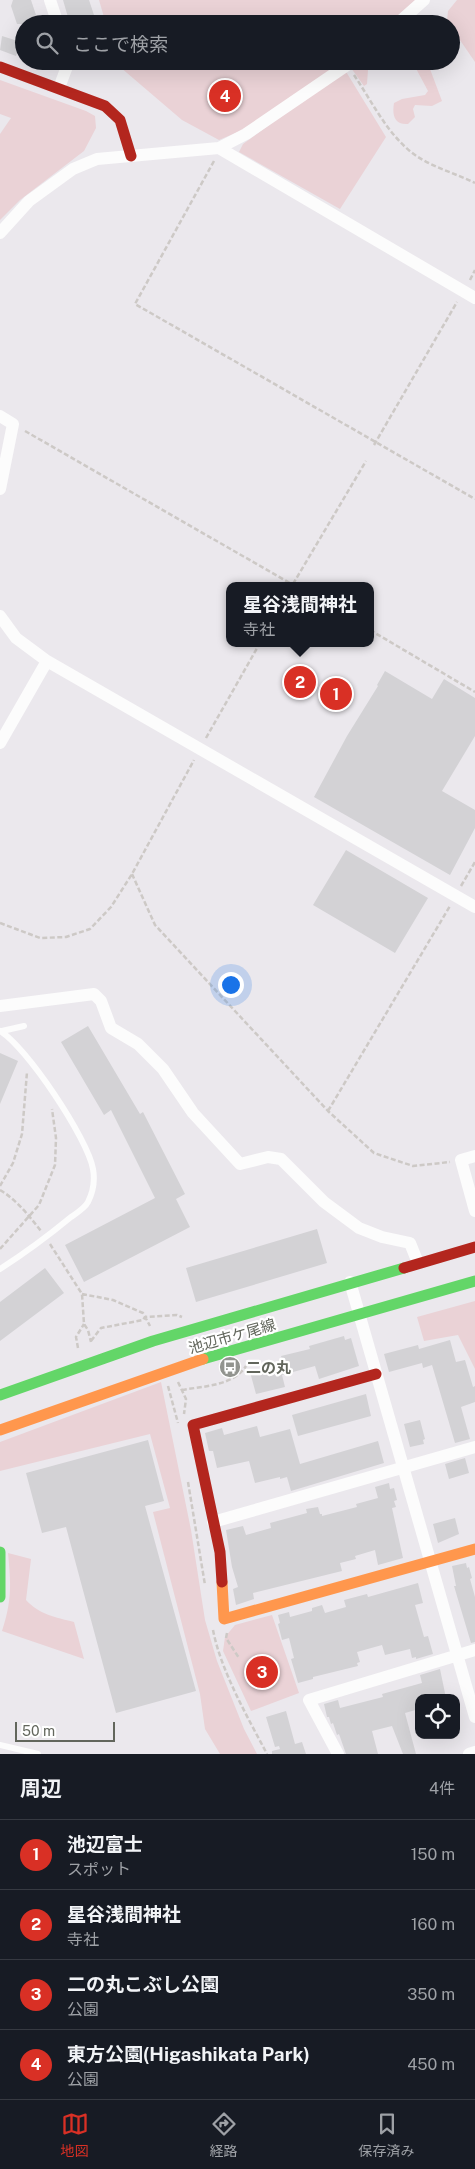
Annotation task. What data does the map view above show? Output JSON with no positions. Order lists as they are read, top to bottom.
{
  "streets": {
    "street": ["池辺市ケ尾線"]
  },
  "places": {
    "bus stop": ["二の丸"]
  },
  "scale_bar": "50 m",
  "page": {
    "search": "ここで検索",
    "pins": [
      "4",
      "2",
      "1",
      "3"
    ],
    "popup": ["星谷浅間神社", "寺社"],
    "scale": "50 m",
    "heading": ["周辺", "4件"],
    "list": [
      {
        "mark": "1",
        "name": "池辺富士",
        "note": "スポット",
        "value": "150 m"
      },
      {
        "mark": "2",
        "name": "星谷浅間神社",
        "note": "寺社",
        "value": "160 m"
      },
      {
        "mark": "3",
        "name": "二の丸こぶし公園",
        "note": "公園",
        "value": "350 m"
      },
      {
        "mark": "4",
        "name": "東方公園(Higashikata Park)",
        "note": "公園",
        "value": "450 m"
      }
    ],
    "nav": ["地図", "経路", "保存済み"]
  }
}
